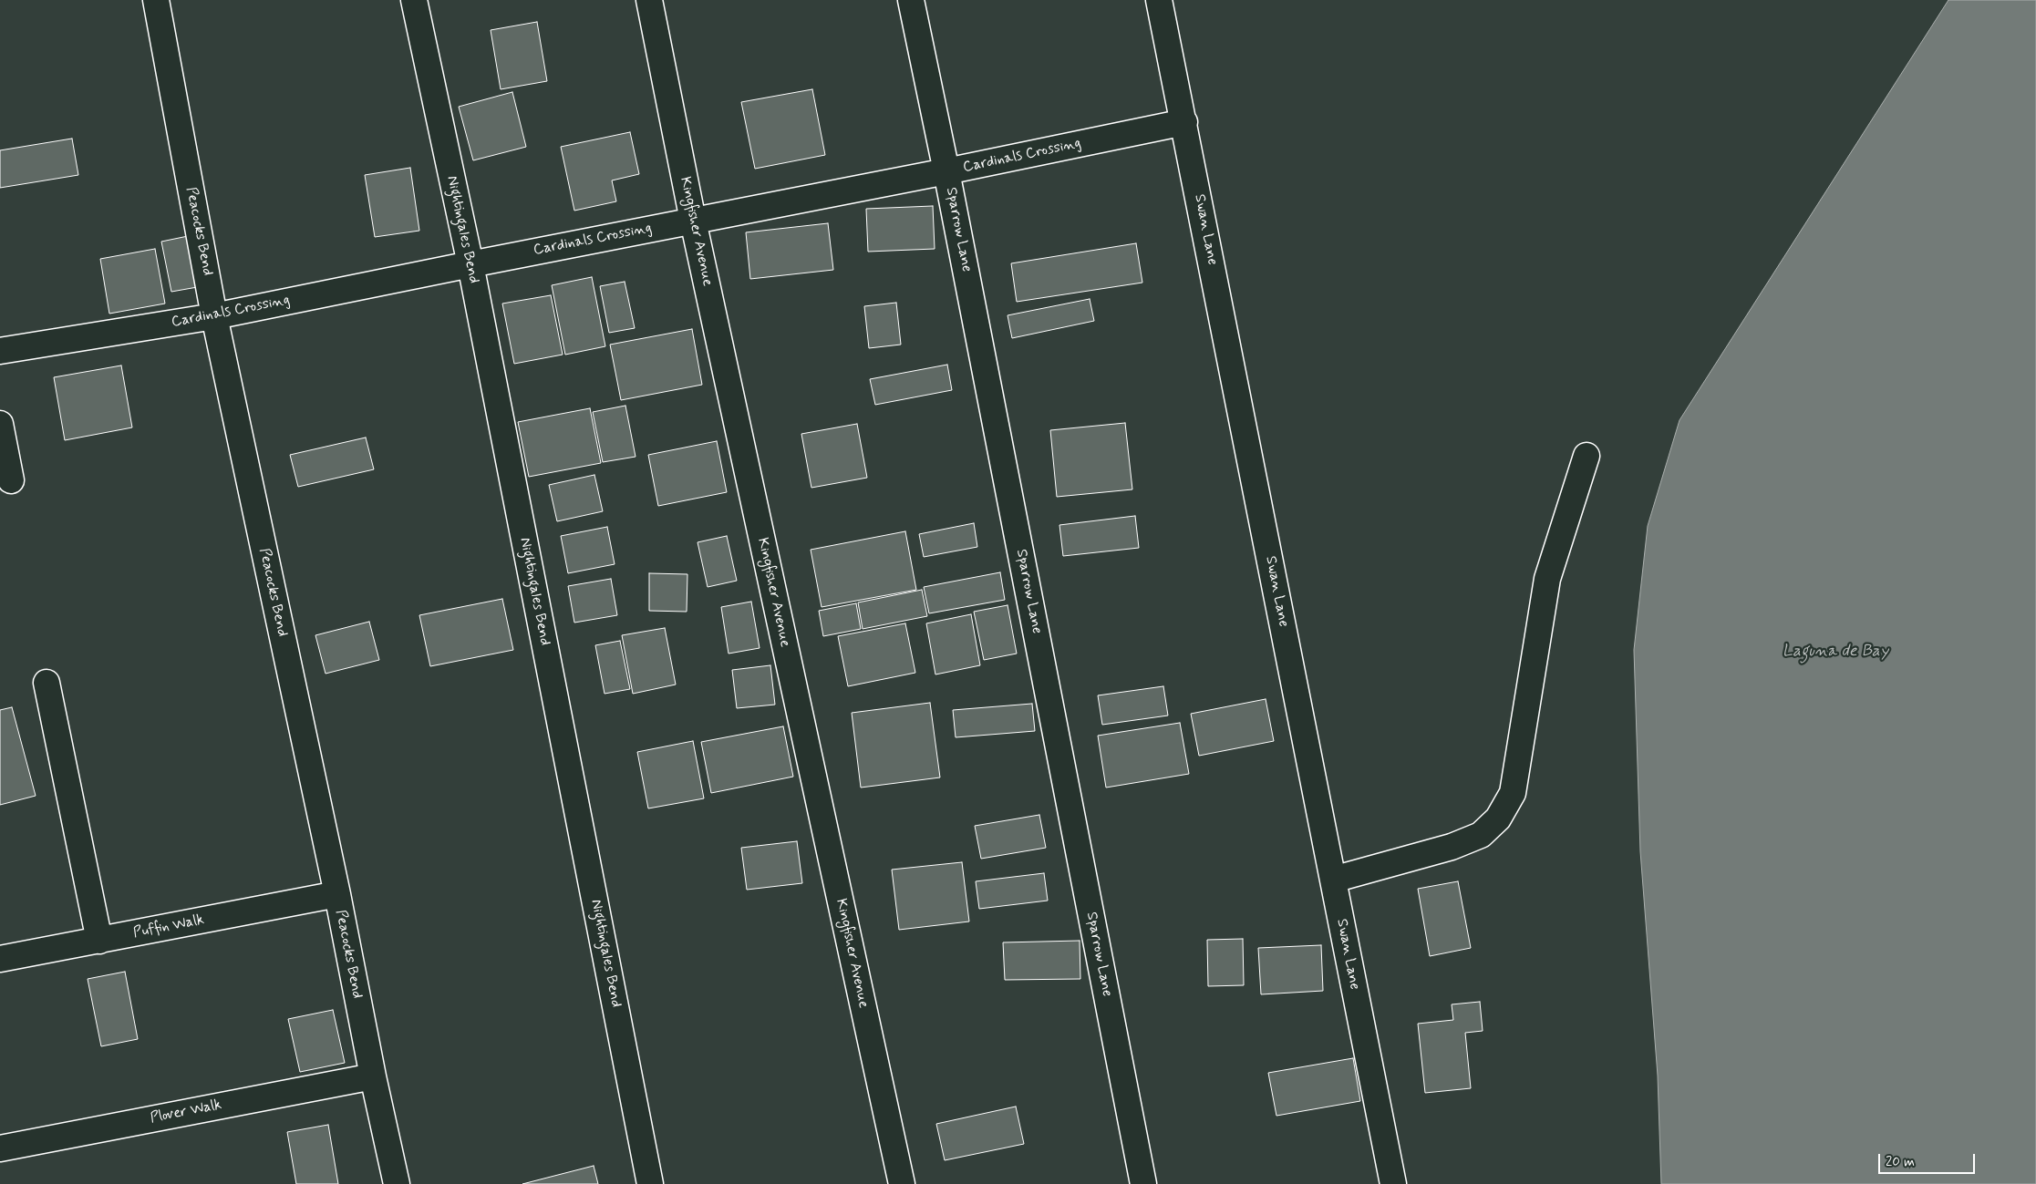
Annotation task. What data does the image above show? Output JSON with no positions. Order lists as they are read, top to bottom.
{
  "streets": {
    "street": [
      "Cardinals Crossing",
      "Nightingales Bend",
      "Sparrow Lane",
      "Swan Lane",
      "Peacocks Bend",
      "Kingfisher Avenue",
      "Puffin Walk",
      "Plover Walk"
    ]
  },
  "crossings": [
    ["Cardinals Crossing", "Nightingales Bend"],
    ["Cardinals Crossing", "Sparrow Lane"],
    ["Cardinals Crossing", "Swan Lane"],
    ["Cardinals Crossing", "Peacocks Bend"],
    ["Cardinals Crossing", "Kingfisher Avenue"],
    ["Peacocks Bend", "Puffin Walk"],
    ["Peacocks Bend", "Plover Walk"]
  ],
  "water": ["Laguna de Bay"],
  "scale_bar": "20 m"
}
